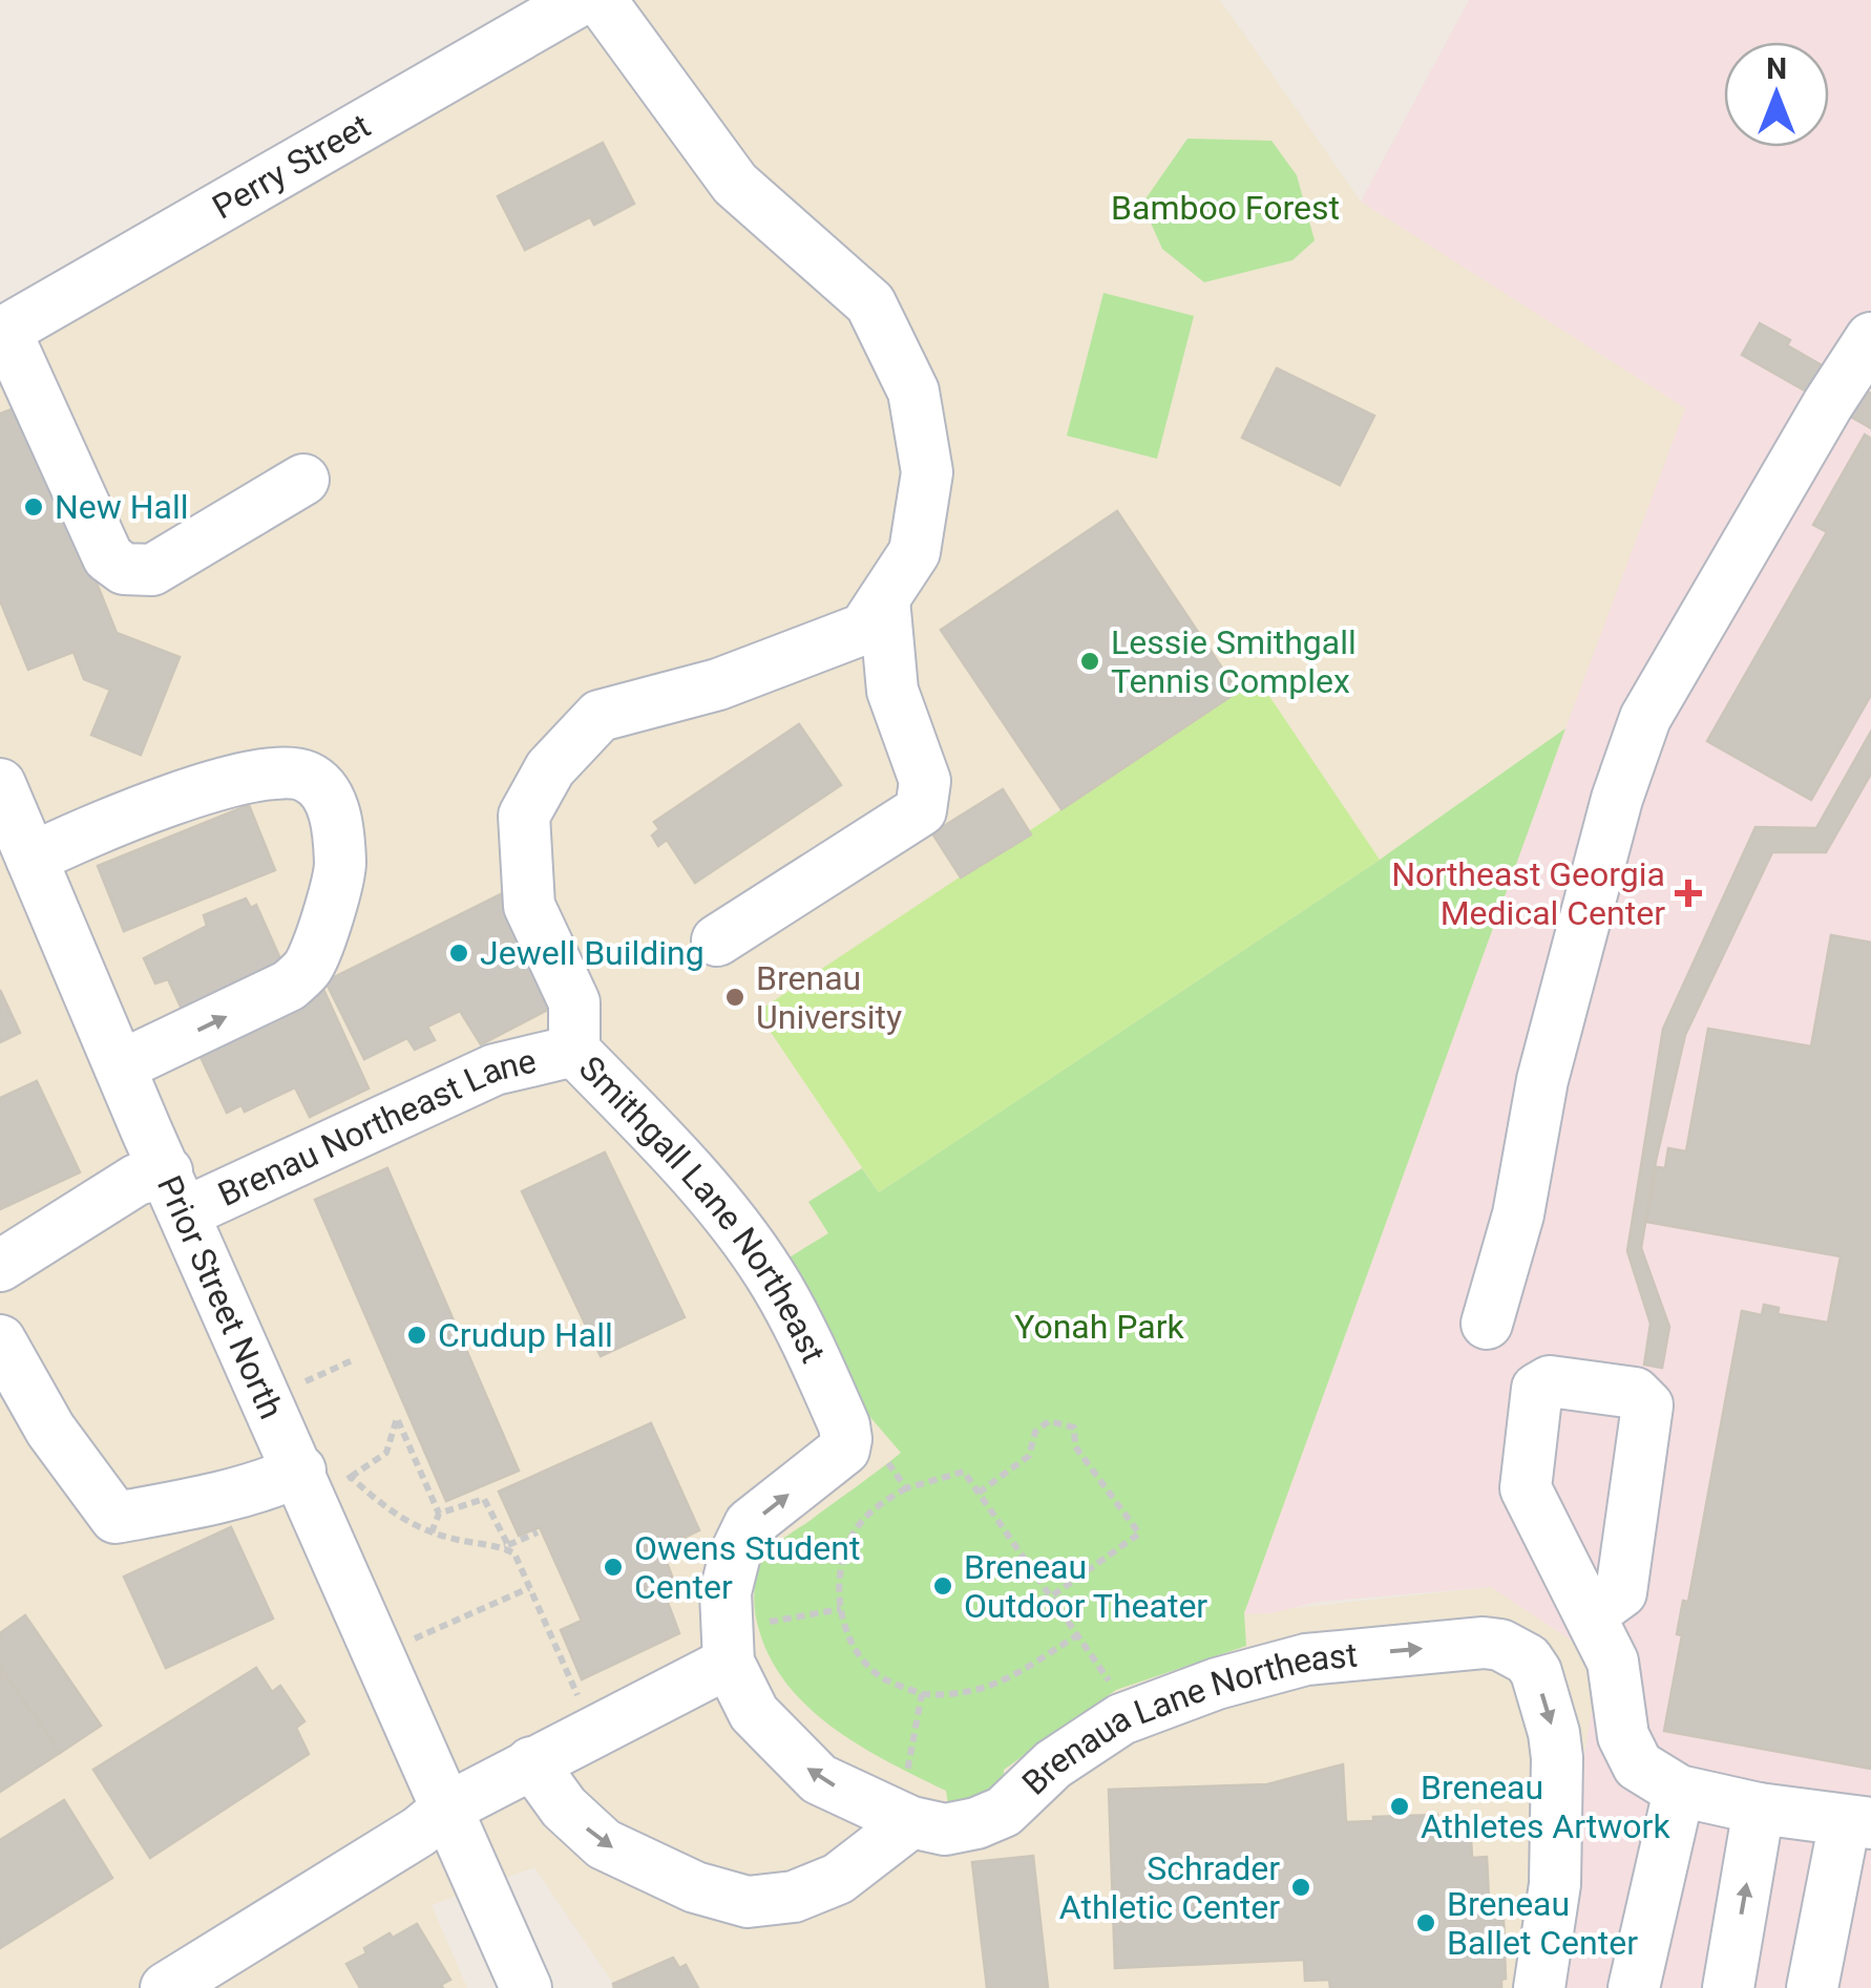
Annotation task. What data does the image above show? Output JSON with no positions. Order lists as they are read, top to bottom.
{
  "streets": {
    "street": [
      "Perry Street",
      "Brenau Northeast Lane",
      "Smithgall Lane Northeast",
      "Prior Street North",
      "Brenaua Lane Northeast"
    ]
  },
  "crossings": [
    ["Brenau Northeast Lane", "Smithgall Lane Northeast"],
    ["Brenau Northeast Lane", "Prior Street North"],
    ["Smithgall Lane Northeast", "Brenaua Lane Northeast"]
  ],
  "parks": ["Bamboo Forest", "Yonah Park"],
  "places": {
    "other": [
      "New Hall",
      "Lessie Smithgall Tennis Complex",
      "Jewell Building",
      "Brenau University",
      "Crudup Hall",
      "Owens Student Center",
      "Breneau Outdoor Theater",
      "Breneau Athletes Artwork",
      "Schrader Athletic Center",
      "Breneau Ballet Center"
    ],
    "health": ["Northeast Georgia Medical Center"]
  },
  "north": "top"
}
